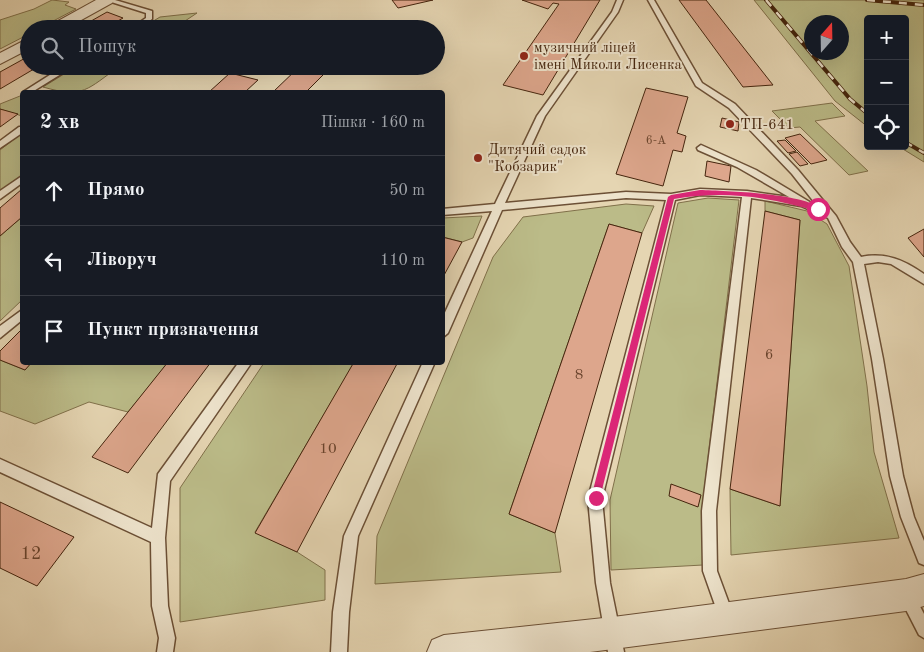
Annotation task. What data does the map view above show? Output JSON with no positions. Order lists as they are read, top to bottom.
{
  "places": ["музичний ліцей імені Миколи Лисенка", "ТП-641", "Дитячий садок \"Кобзарик\""],
  "house_numbers": [
    "6-А",
    "6",
    "8",
    "10",
    "12"
  ],
  "north": "top",
  "page": {
    "map_buttons": ["+", "−"],
    "search": "Пошук",
    "heading": ["2 хв", "Пішки · 160 m"],
    "list": [
      ["Прямо", "50 m"],
      ["Ліворуч", "110 m"],
      "Пункт призначення"
    ]
  }
}
